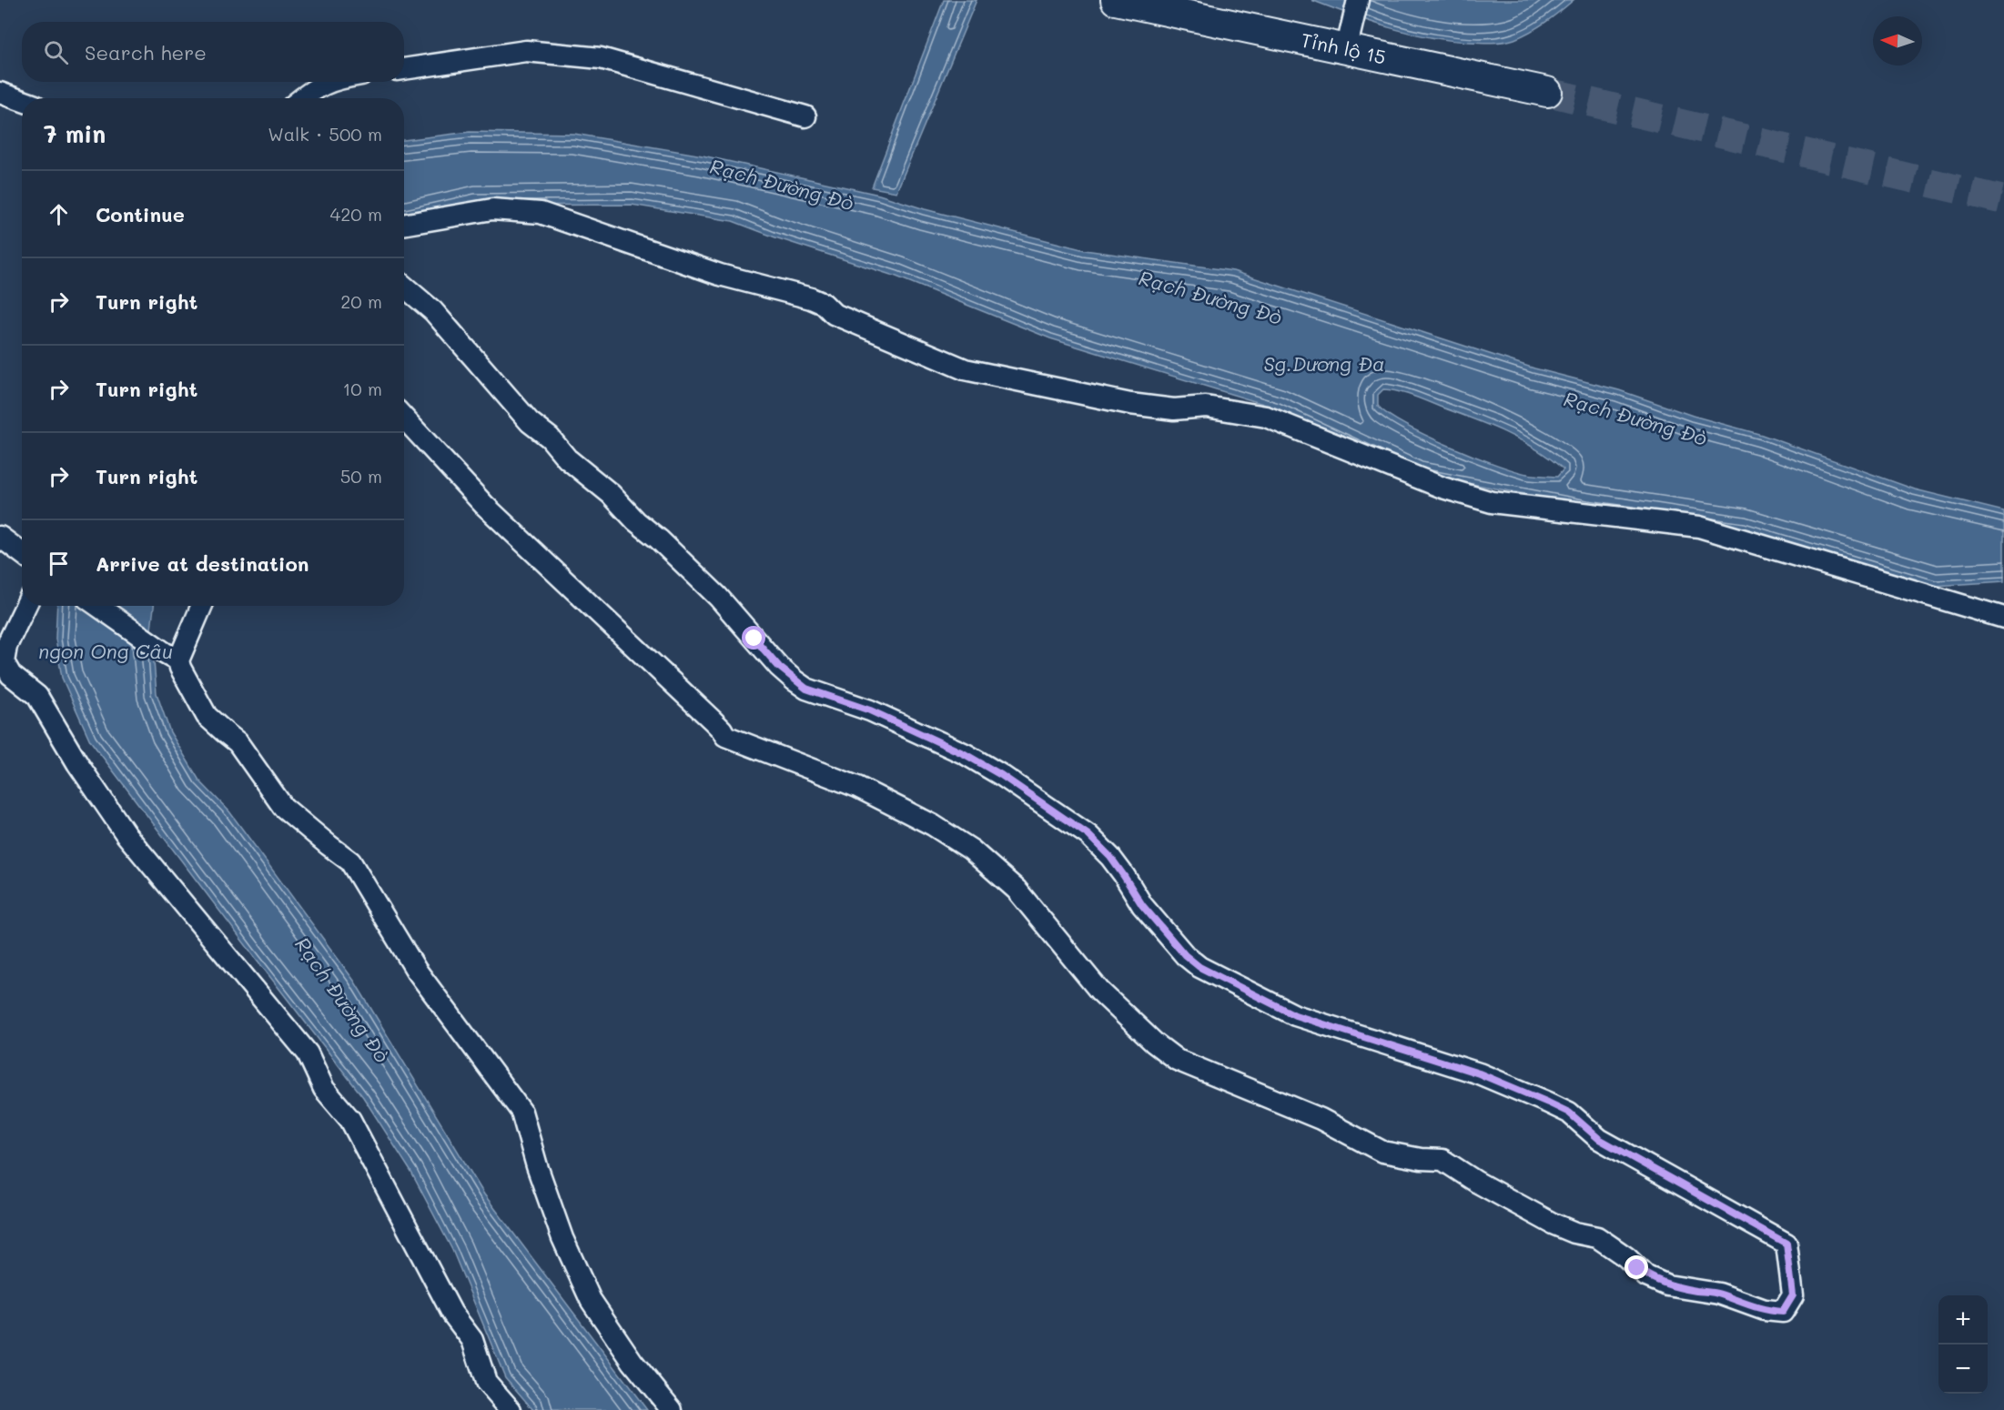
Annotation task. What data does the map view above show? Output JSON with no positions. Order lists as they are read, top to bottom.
{
  "streets": {
    "main road": ["Tỉnh lộ 15"]
  },
  "water": ["Rạch Đường Đò", "Sg.Dương Đa", "ngọn Ong Câu"],
  "north": "left",
  "page": {
    "search": "Search here",
    "heading": ["7 min", "Walk · 500 m"],
    "list": [
      ["Continue", "420 m"],
      ["Turn right", "20 m"],
      ["Turn right", "10 m"],
      ["Turn right", "50 m"],
      "Arrive at destination"
    ],
    "map_buttons": ["+", "−"]
  }
}
